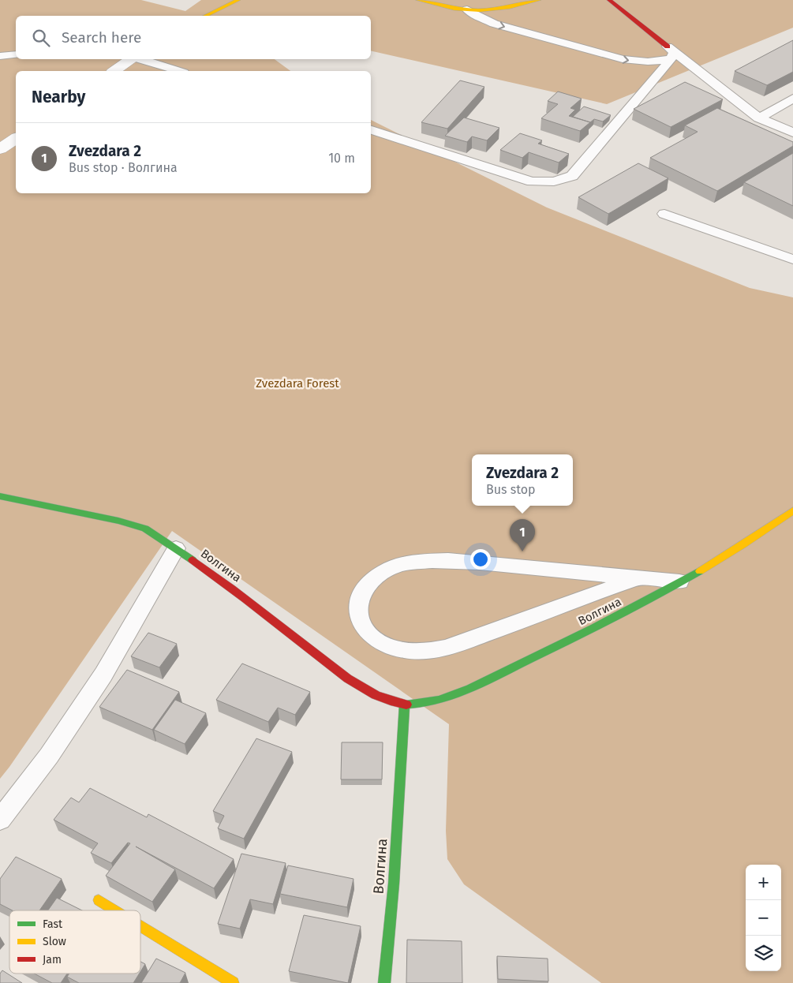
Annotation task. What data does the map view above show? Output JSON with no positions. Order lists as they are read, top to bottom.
{
  "streets": {
    "street": ["Волгина"]
  },
  "parks": ["Zvezdara Forest"],
  "legend": ["Fast", "Slow", "Jam"],
  "page": {
    "search": "Search here",
    "heading": "Nearby",
    "list": [
      {
        "mark": "1",
        "name": "Zvezdara 2",
        "note": "Bus stop · Волгина",
        "value": "10 m"
      }
    ],
    "popup": ["Zvezdara 2", "Bus stop"],
    "pins": "1",
    "map_buttons": ["+", "−"]
  }
}
